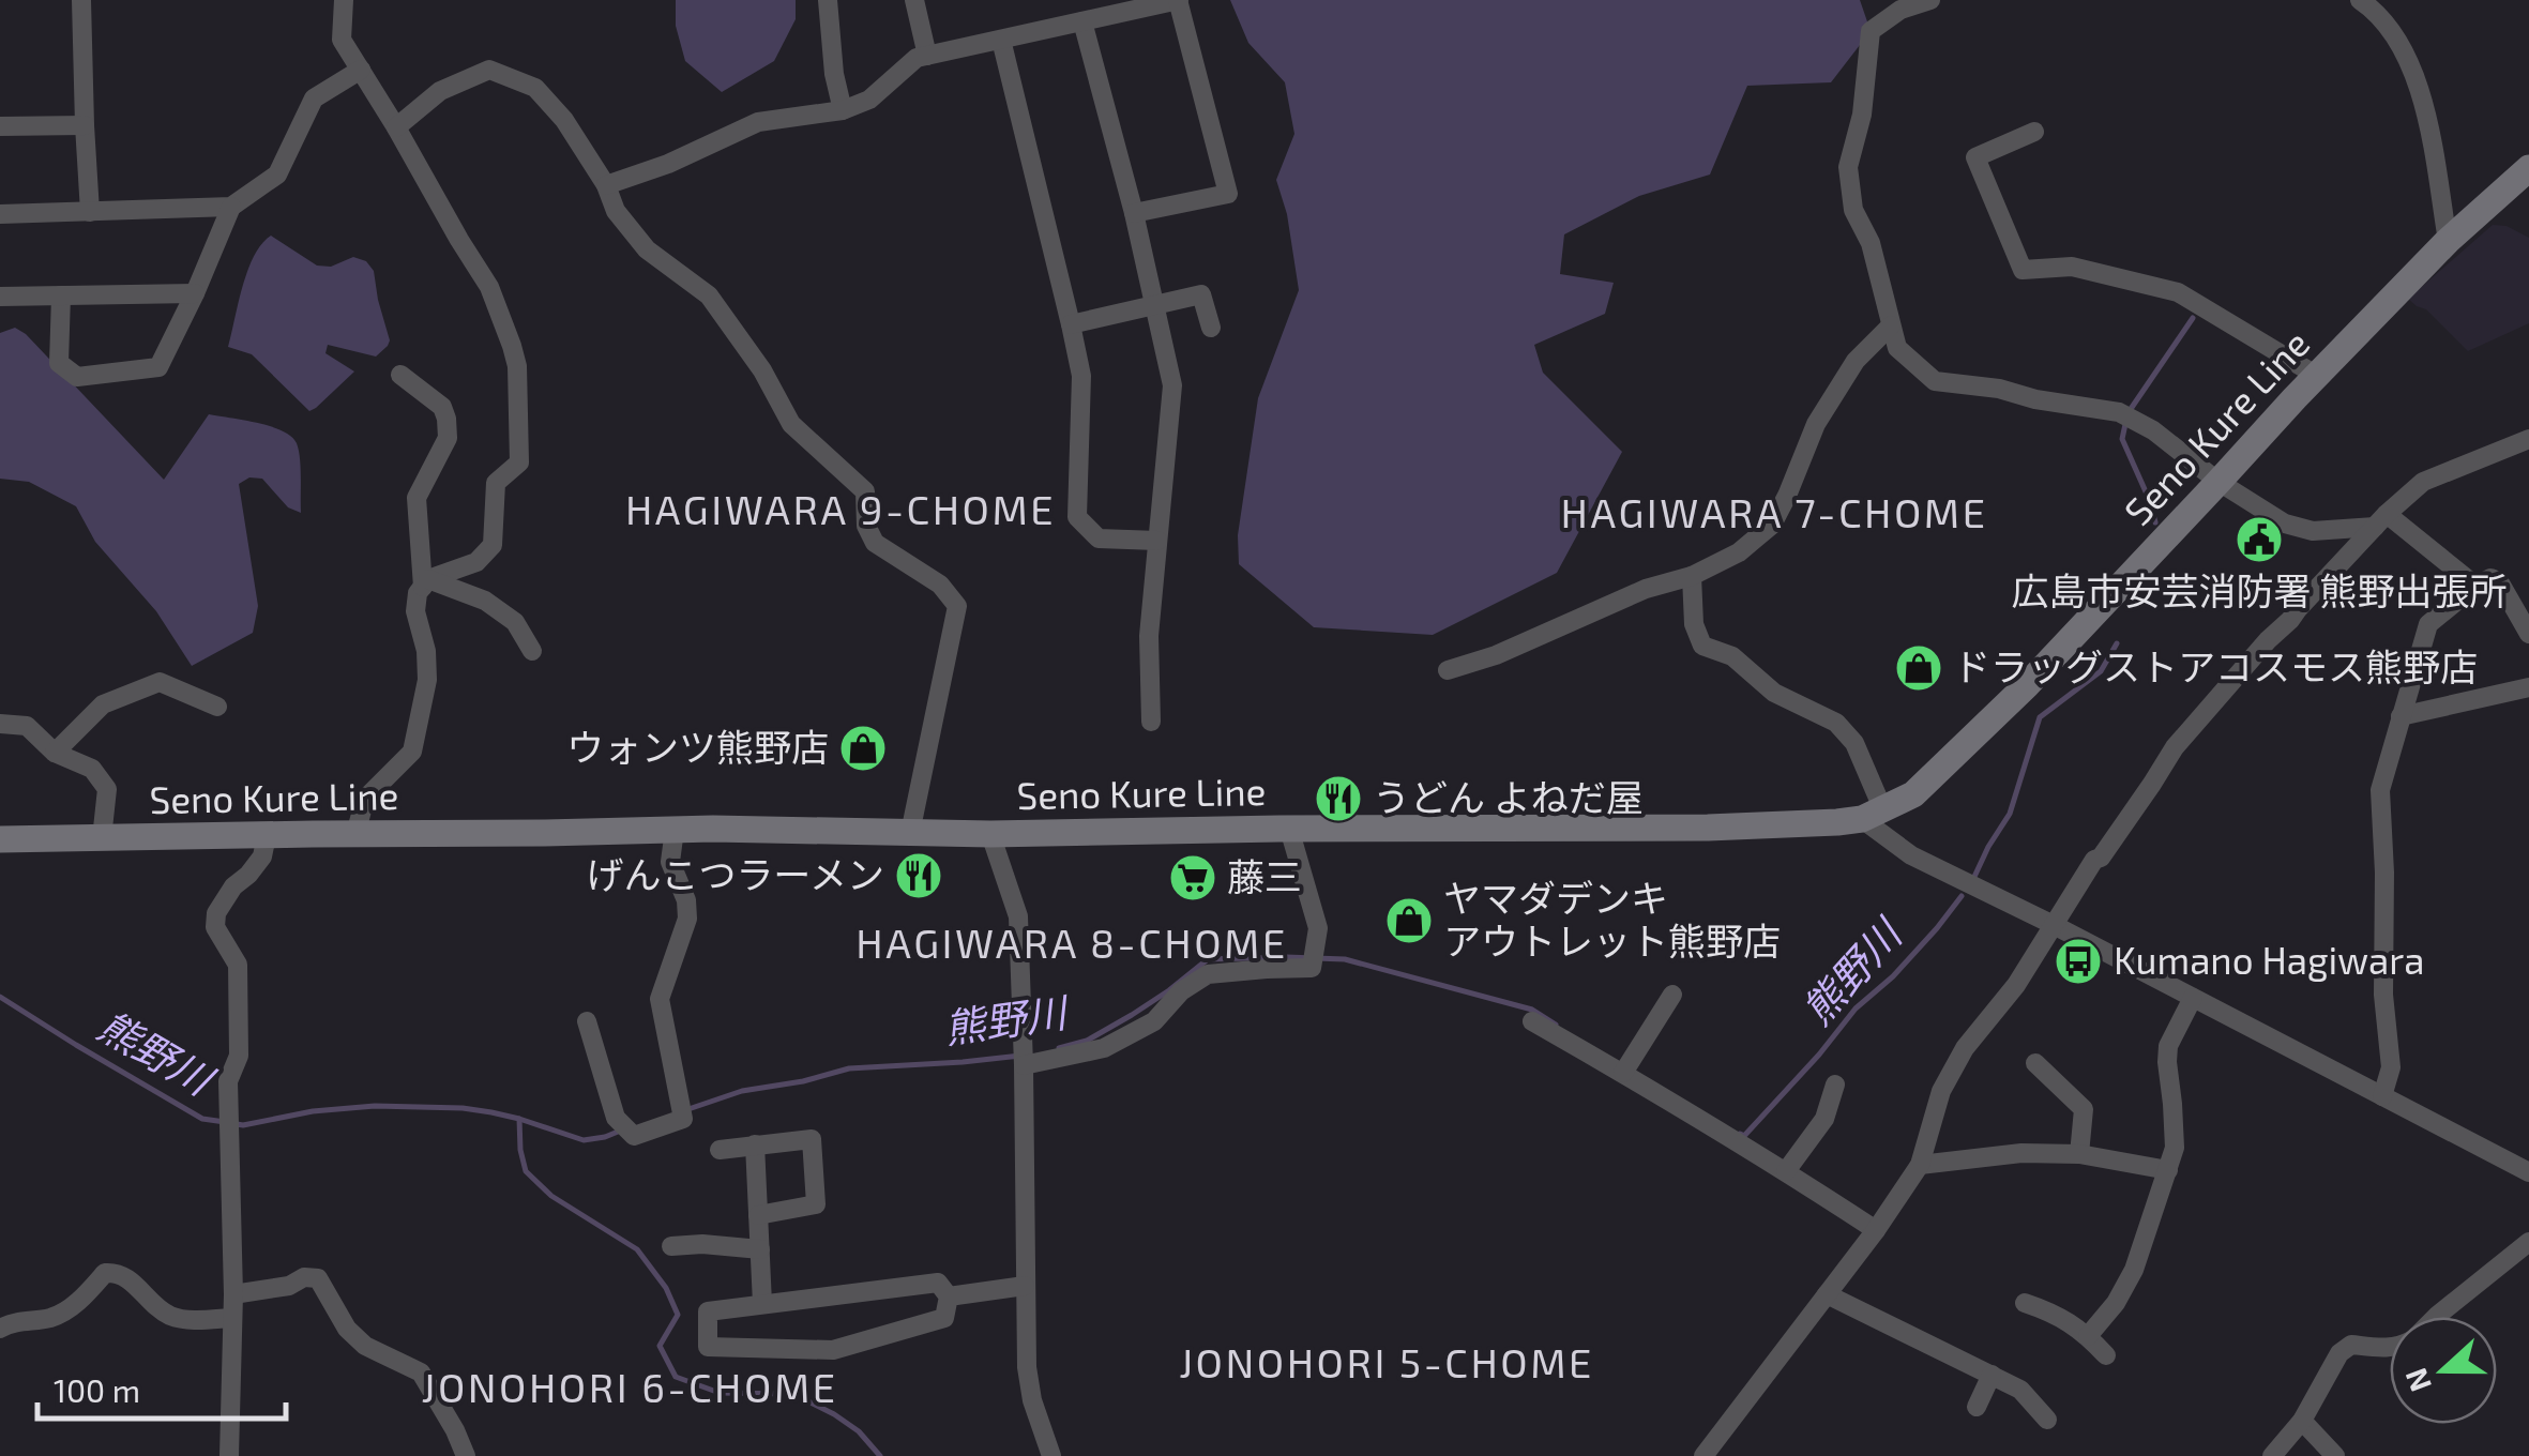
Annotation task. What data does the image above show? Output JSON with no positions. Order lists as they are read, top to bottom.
{
  "streets": {
    "main road": ["Seno Kure Line"]
  },
  "districts": [
    "HAGIWARA 9-CHOME",
    "HAGIWARA 7-CHOME",
    "HAGIWARA 8-CHOME",
    "JONOHORI 5-CHOME",
    "JONOHORI 6-CHOME"
  ],
  "water": ["熊野川"],
  "places": {
    "public building": ["広島市安芸消防署 熊野出張所"],
    "shop": ["ドラッグストアコスモス熊野店", "ウォンツ熊野店", "ヤマダデンキ アウトレット熊野店"],
    "restaurant": ["うどん よねだ屋", "げんこつラーメン"],
    "supermarket": ["藤三"],
    "bus stop": ["Kumano Hagiwara"]
  },
  "scale_bar": "100 m",
  "north": "left"
}
